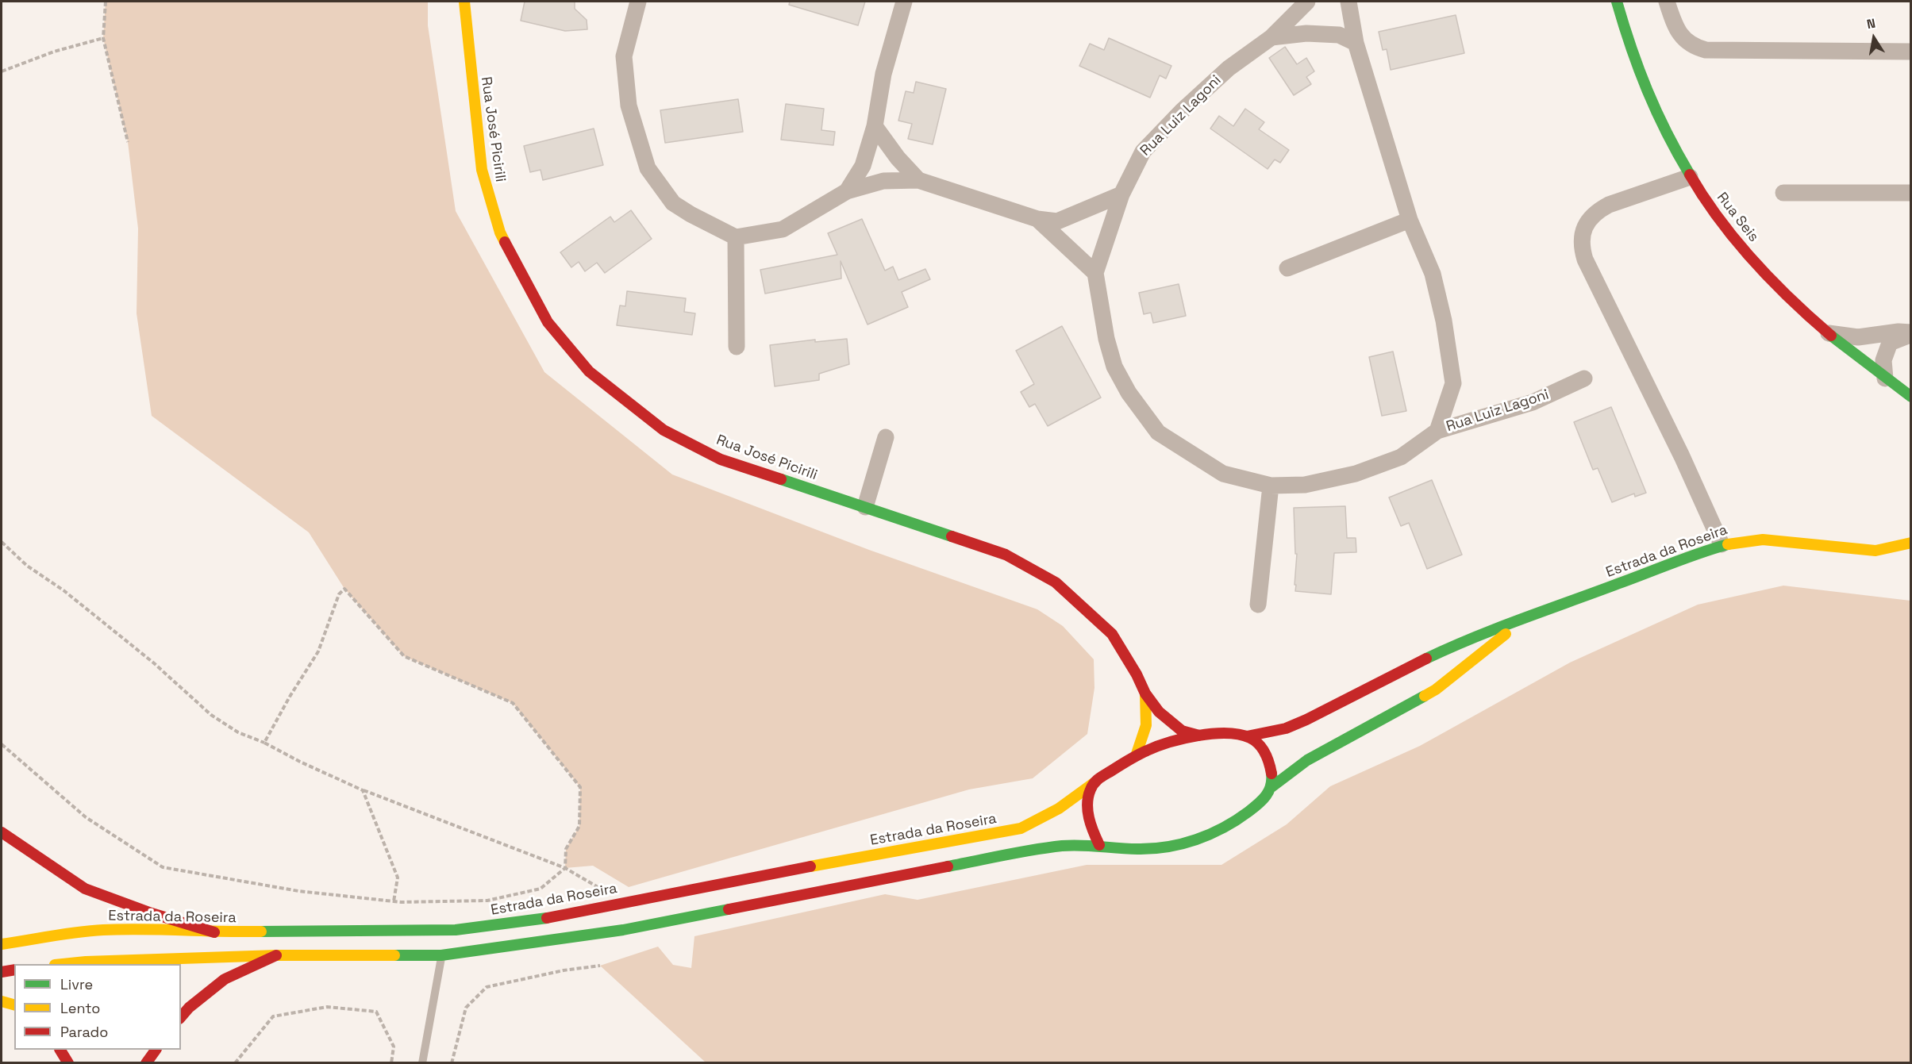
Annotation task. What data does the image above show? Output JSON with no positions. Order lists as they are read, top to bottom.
{
  "streets": {
    "street": [
      "Rua Luiz Lagoni",
      "Rua José Picirili",
      "Rua Seis",
      "Estrada da Roseira"
    ]
  },
  "legend": ["Livre", "Lento", "Parado"],
  "north": "top"
}
